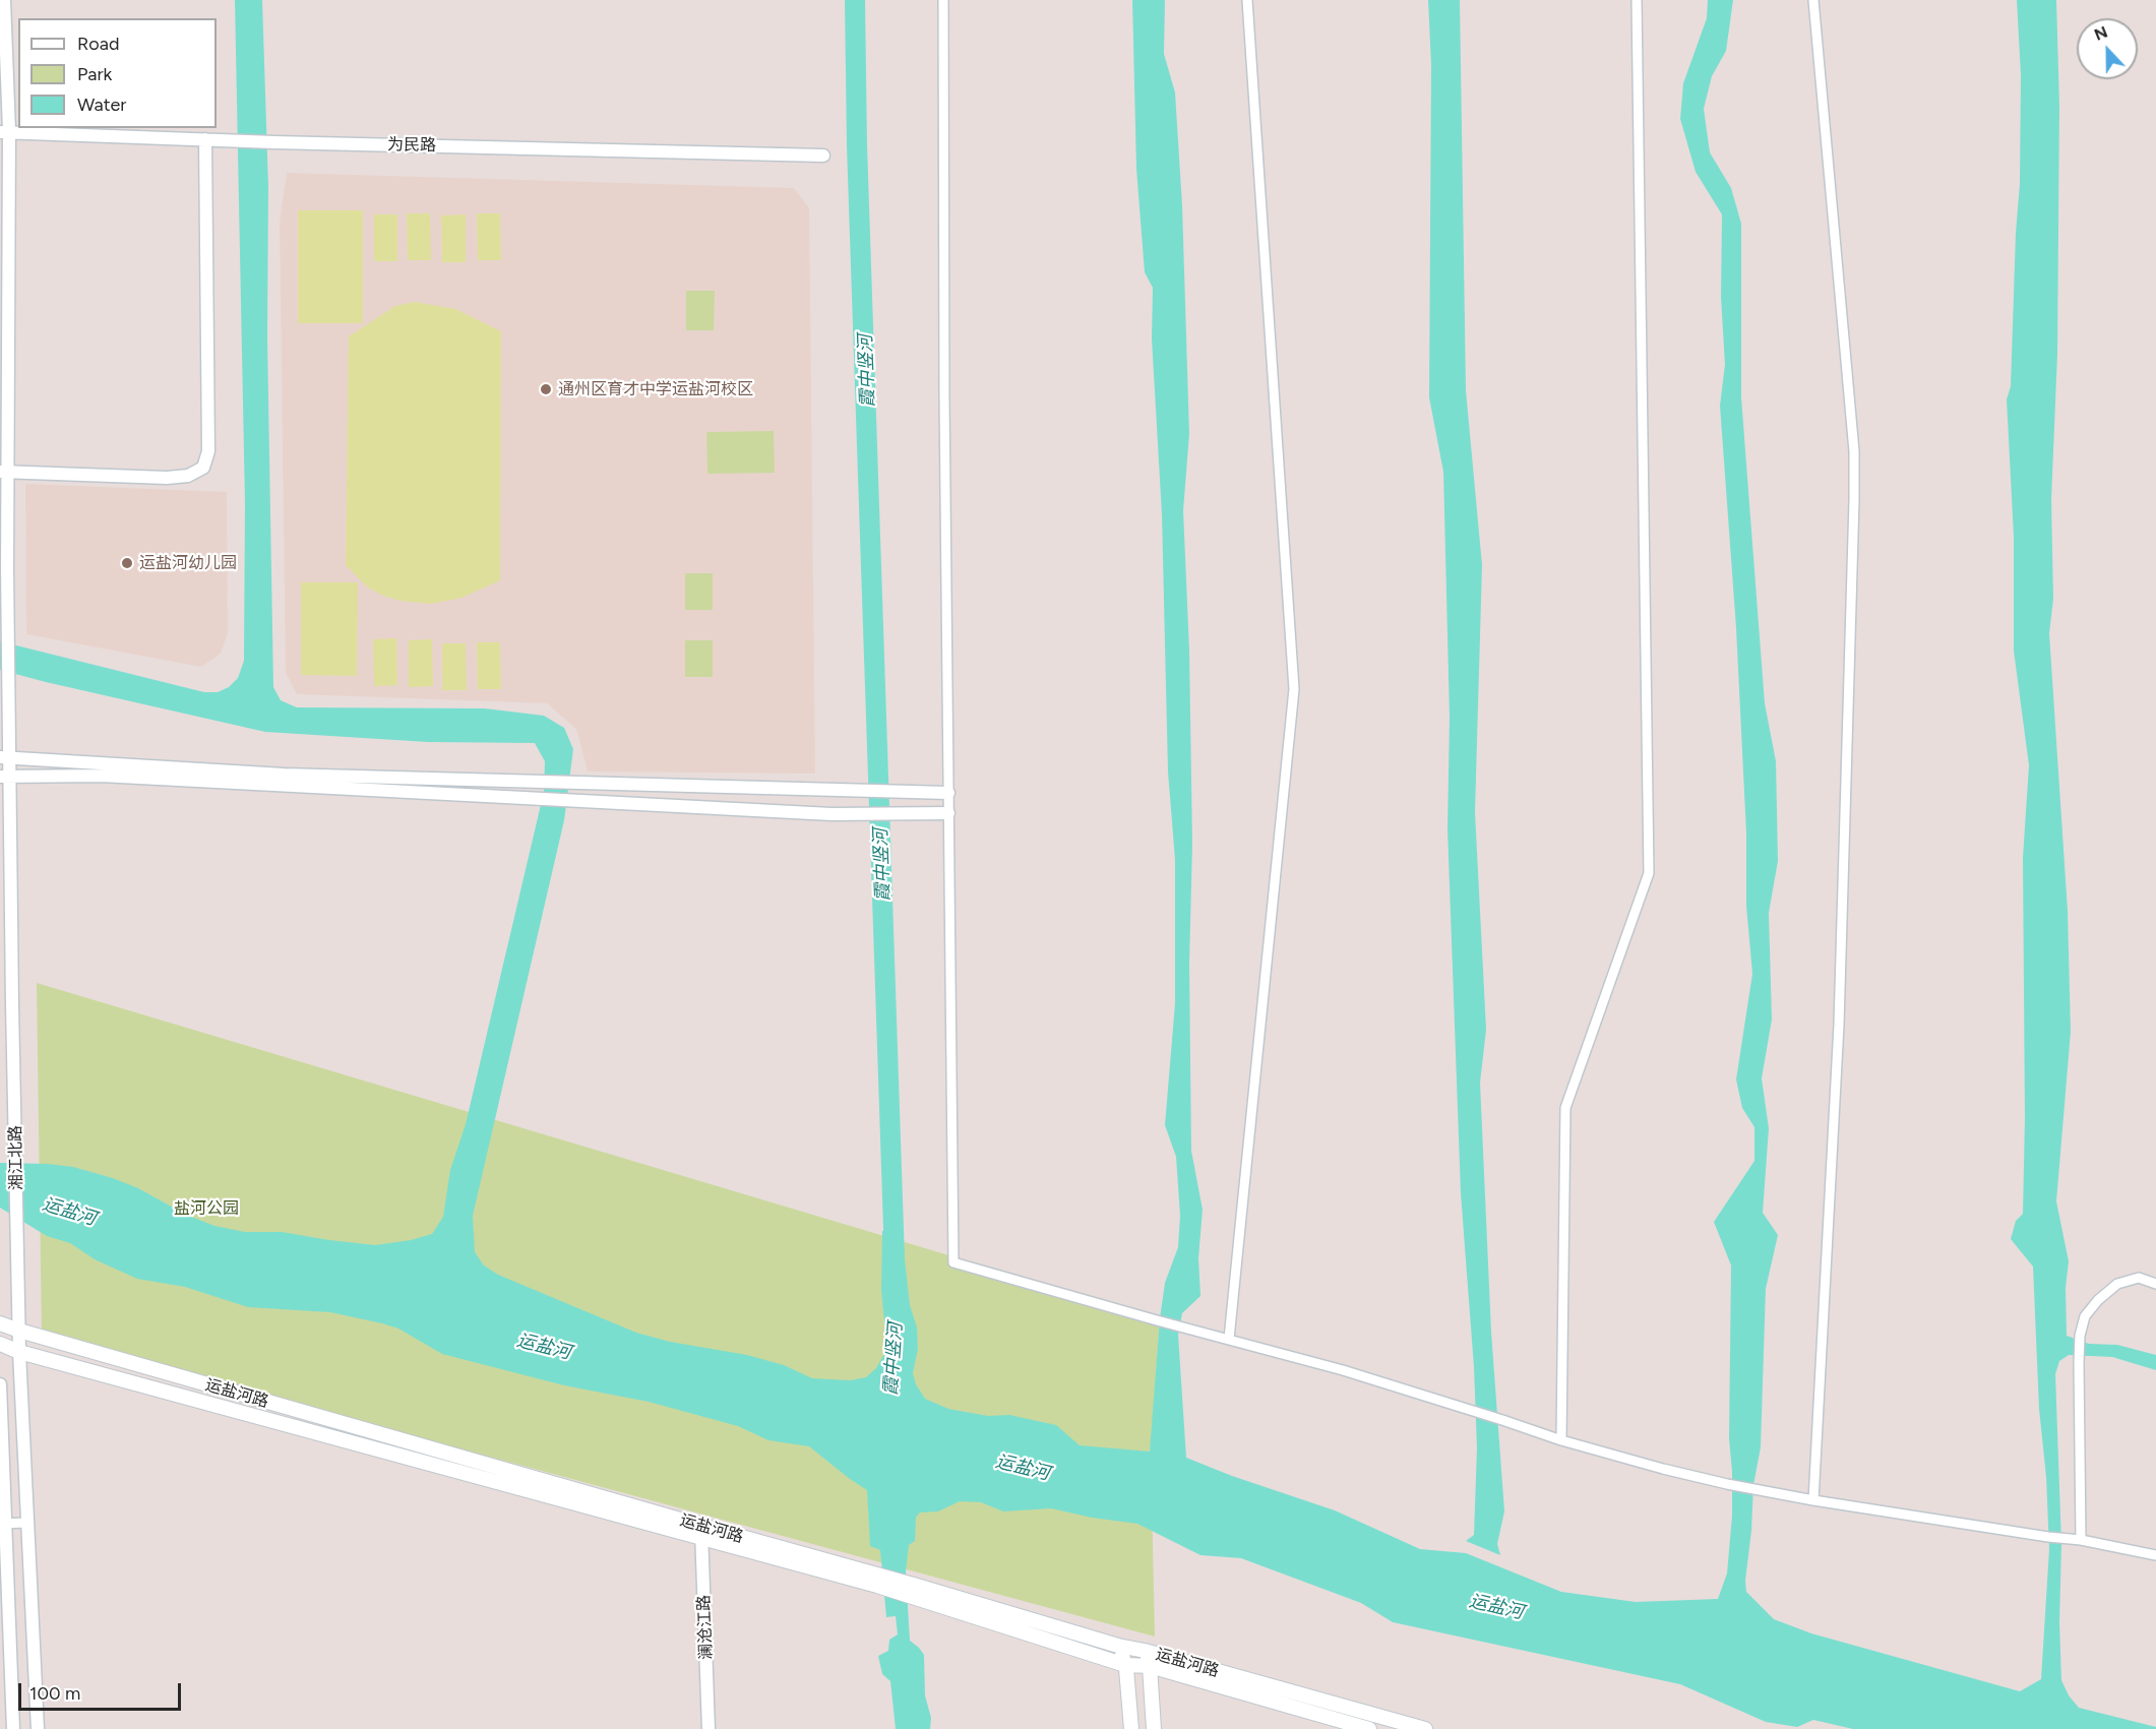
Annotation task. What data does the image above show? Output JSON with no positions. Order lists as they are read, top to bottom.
{
  "streets": {
    "main road": ["运盐河路"],
    "street": ["为民路", "湘江北路", "澜沧江路"]
  },
  "crossings": [
    ["为民路", "湘江北路"],
    ["湘江北路", "运盐河路"],
    ["运盐河路", "澜沧江路"]
  ],
  "water": ["霞中竖河", "运盐河"],
  "parks": ["盐河公园"],
  "places": ["通州区育才中学运盐河校区", "运盐河幼儿园"],
  "legend": ["Road", "Park", "Water"],
  "scale_bar": "100 m",
  "north": "top"
}
